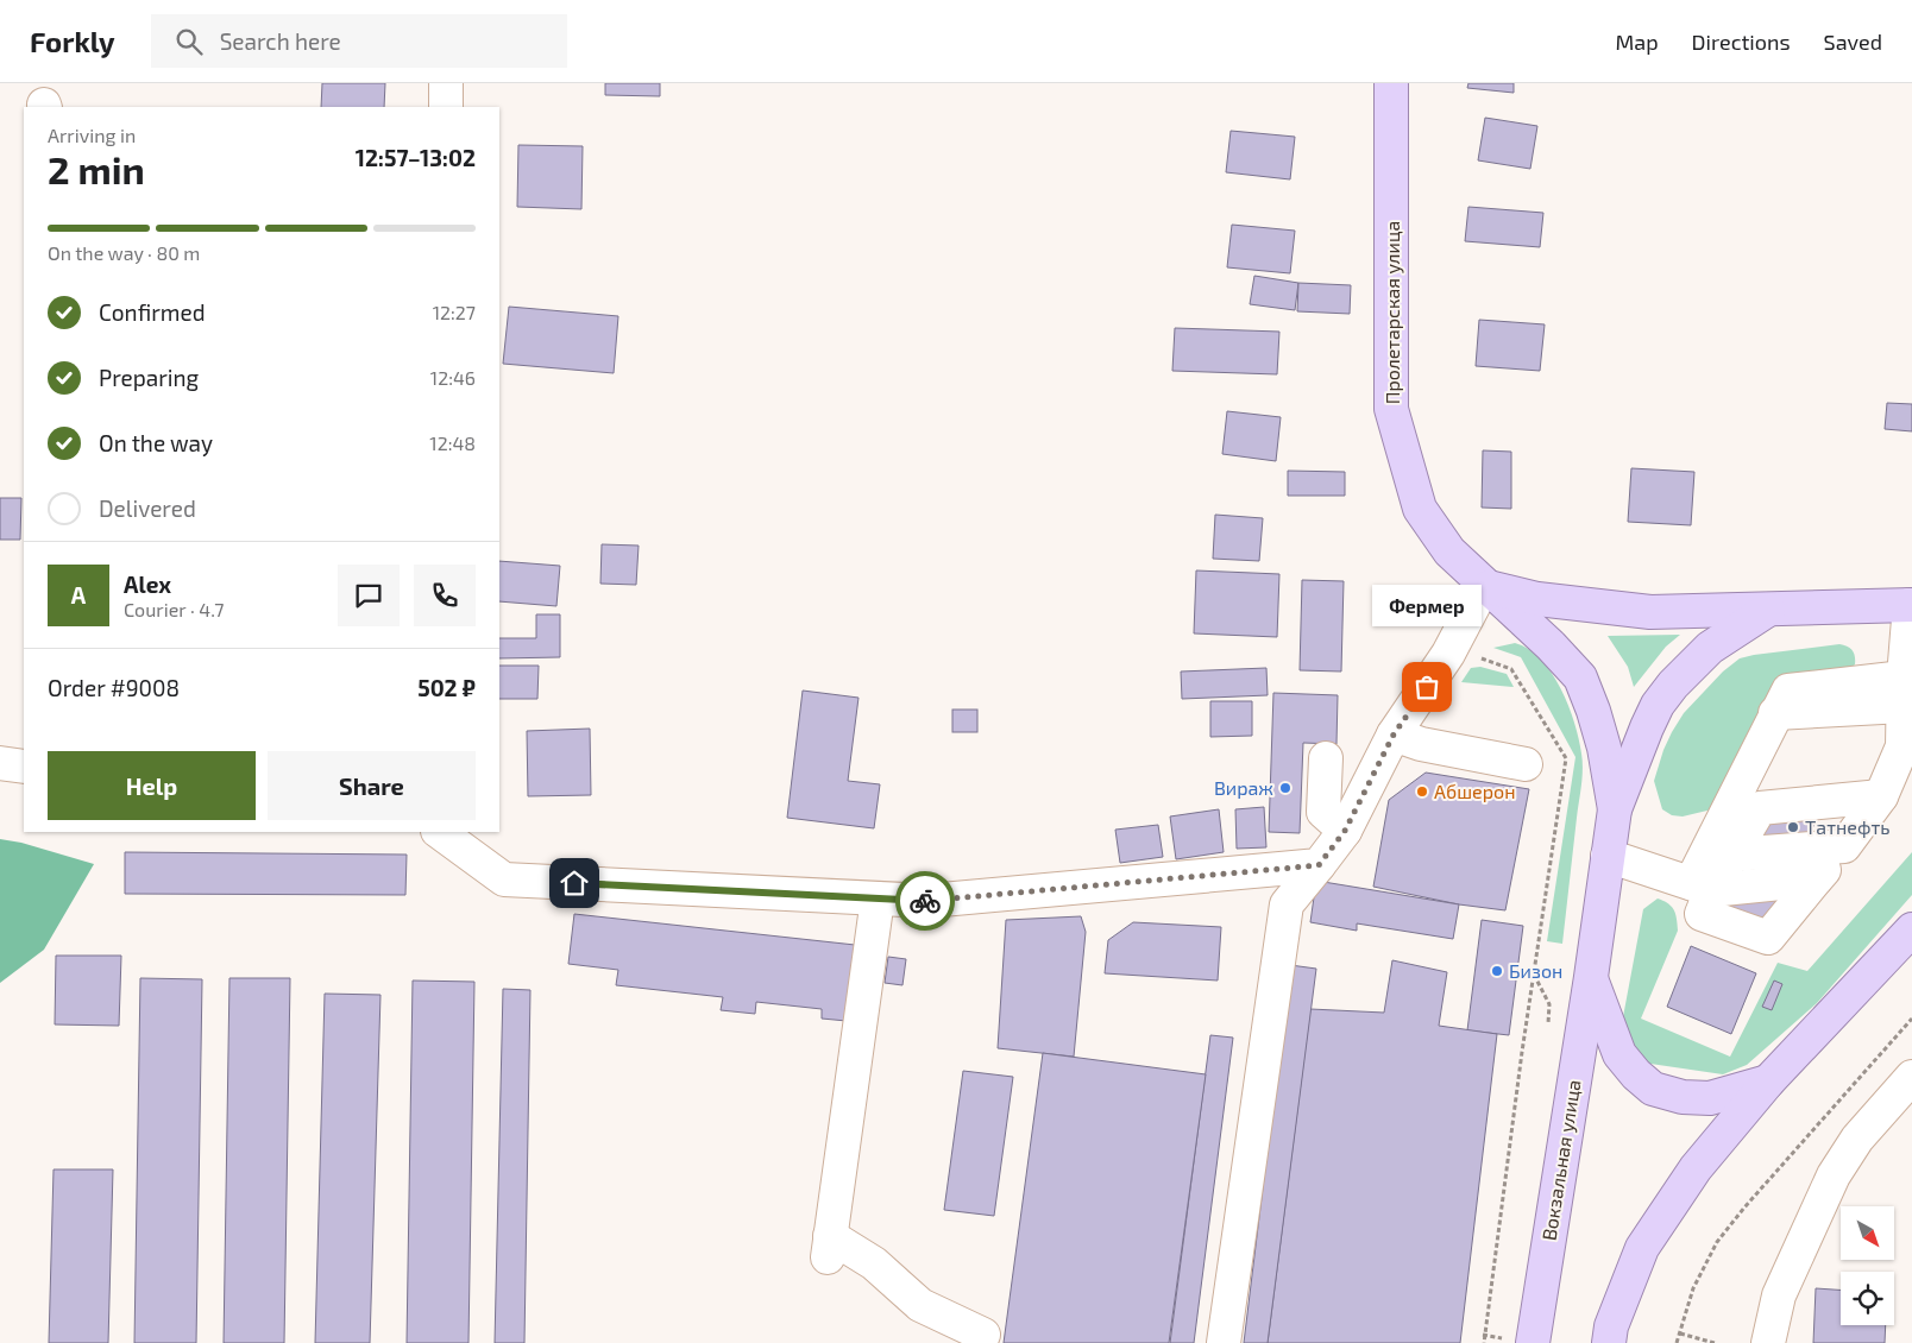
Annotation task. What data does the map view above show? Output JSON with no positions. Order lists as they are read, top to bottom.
{
  "streets": {
    "main road": ["Пролетарская улица", "Вокзальная улица"]
  },
  "crossings": [
    ["Пролетарская улица", "Вокзальная улица"]
  ],
  "places": [
    "Фермер",
    "Вираж",
    "Абшерон",
    "Татнефть",
    "Бизон"
  ],
  "north": "bottom right",
  "page": {
    "header": "Forkly",
    "search": "Search here",
    "nav": ["Map", "Directions", "Saved"],
    "heading": ["2 min", "Arriving in", "12:57–13:02"],
    "panel": [
      "Alex",
      "Courier · 4.7",
      "Order #9008",
      "502 ₽"
    ],
    "bar": "On the way · 80 m",
    "list": [
      ["Confirmed", "12:27"],
      ["Preparing", "12:46"],
      ["On the way", "12:48"],
      "Delivered"
    ],
    "round": "A",
    "bubble": "Фермер",
    "buttons": ["Help", "Share"]
  }
}
